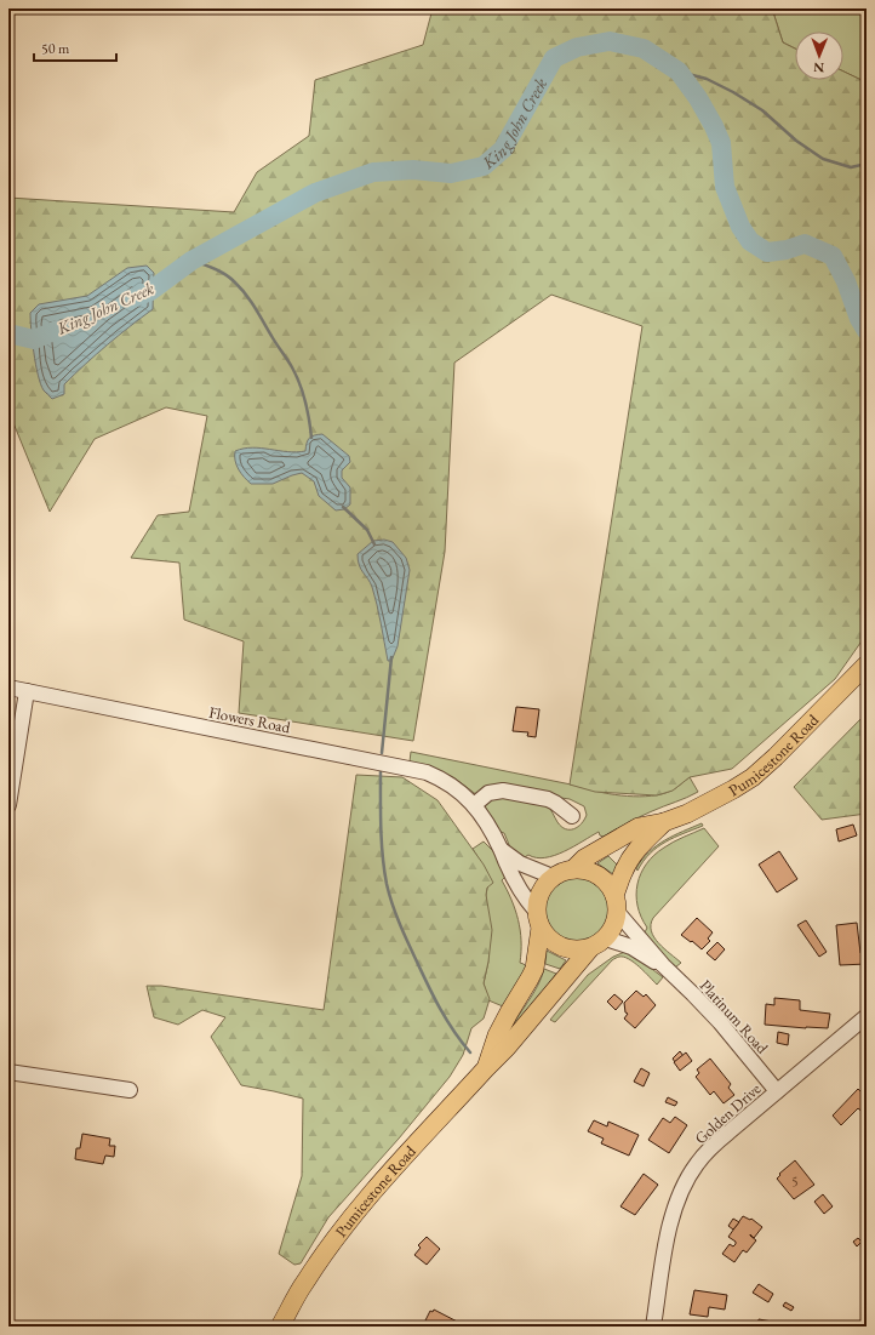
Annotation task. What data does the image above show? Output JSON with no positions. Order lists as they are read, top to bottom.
{
  "streets": {
    "main road": ["Pumicestone Road"],
    "street": ["Flowers Road", "Platinum Road", "Golden Drive"]
  },
  "crossings": [
    ["Flowers Road", "Pumicestone Road"],
    ["Flowers Road", "Platinum Road"],
    ["Pumicestone Road", "Platinum Road"],
    ["Platinum Road", "Golden Drive"]
  ],
  "water": ["King John Creek"],
  "house_numbers": ["5"],
  "scale_bar": "50 m",
  "north": "bottom"
}
